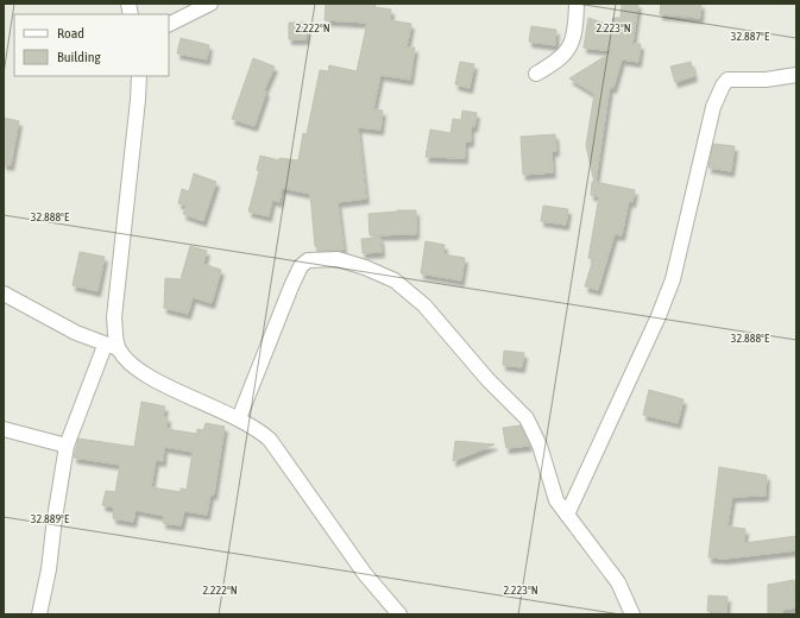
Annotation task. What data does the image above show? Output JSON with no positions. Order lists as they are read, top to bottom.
{
  "legend": ["Road", "Building"],
  "coordinates": [
    "2.222°N",
    "2.223°N",
    "32.887°E",
    "32.888°E",
    "32.889°E"
  ]
}
